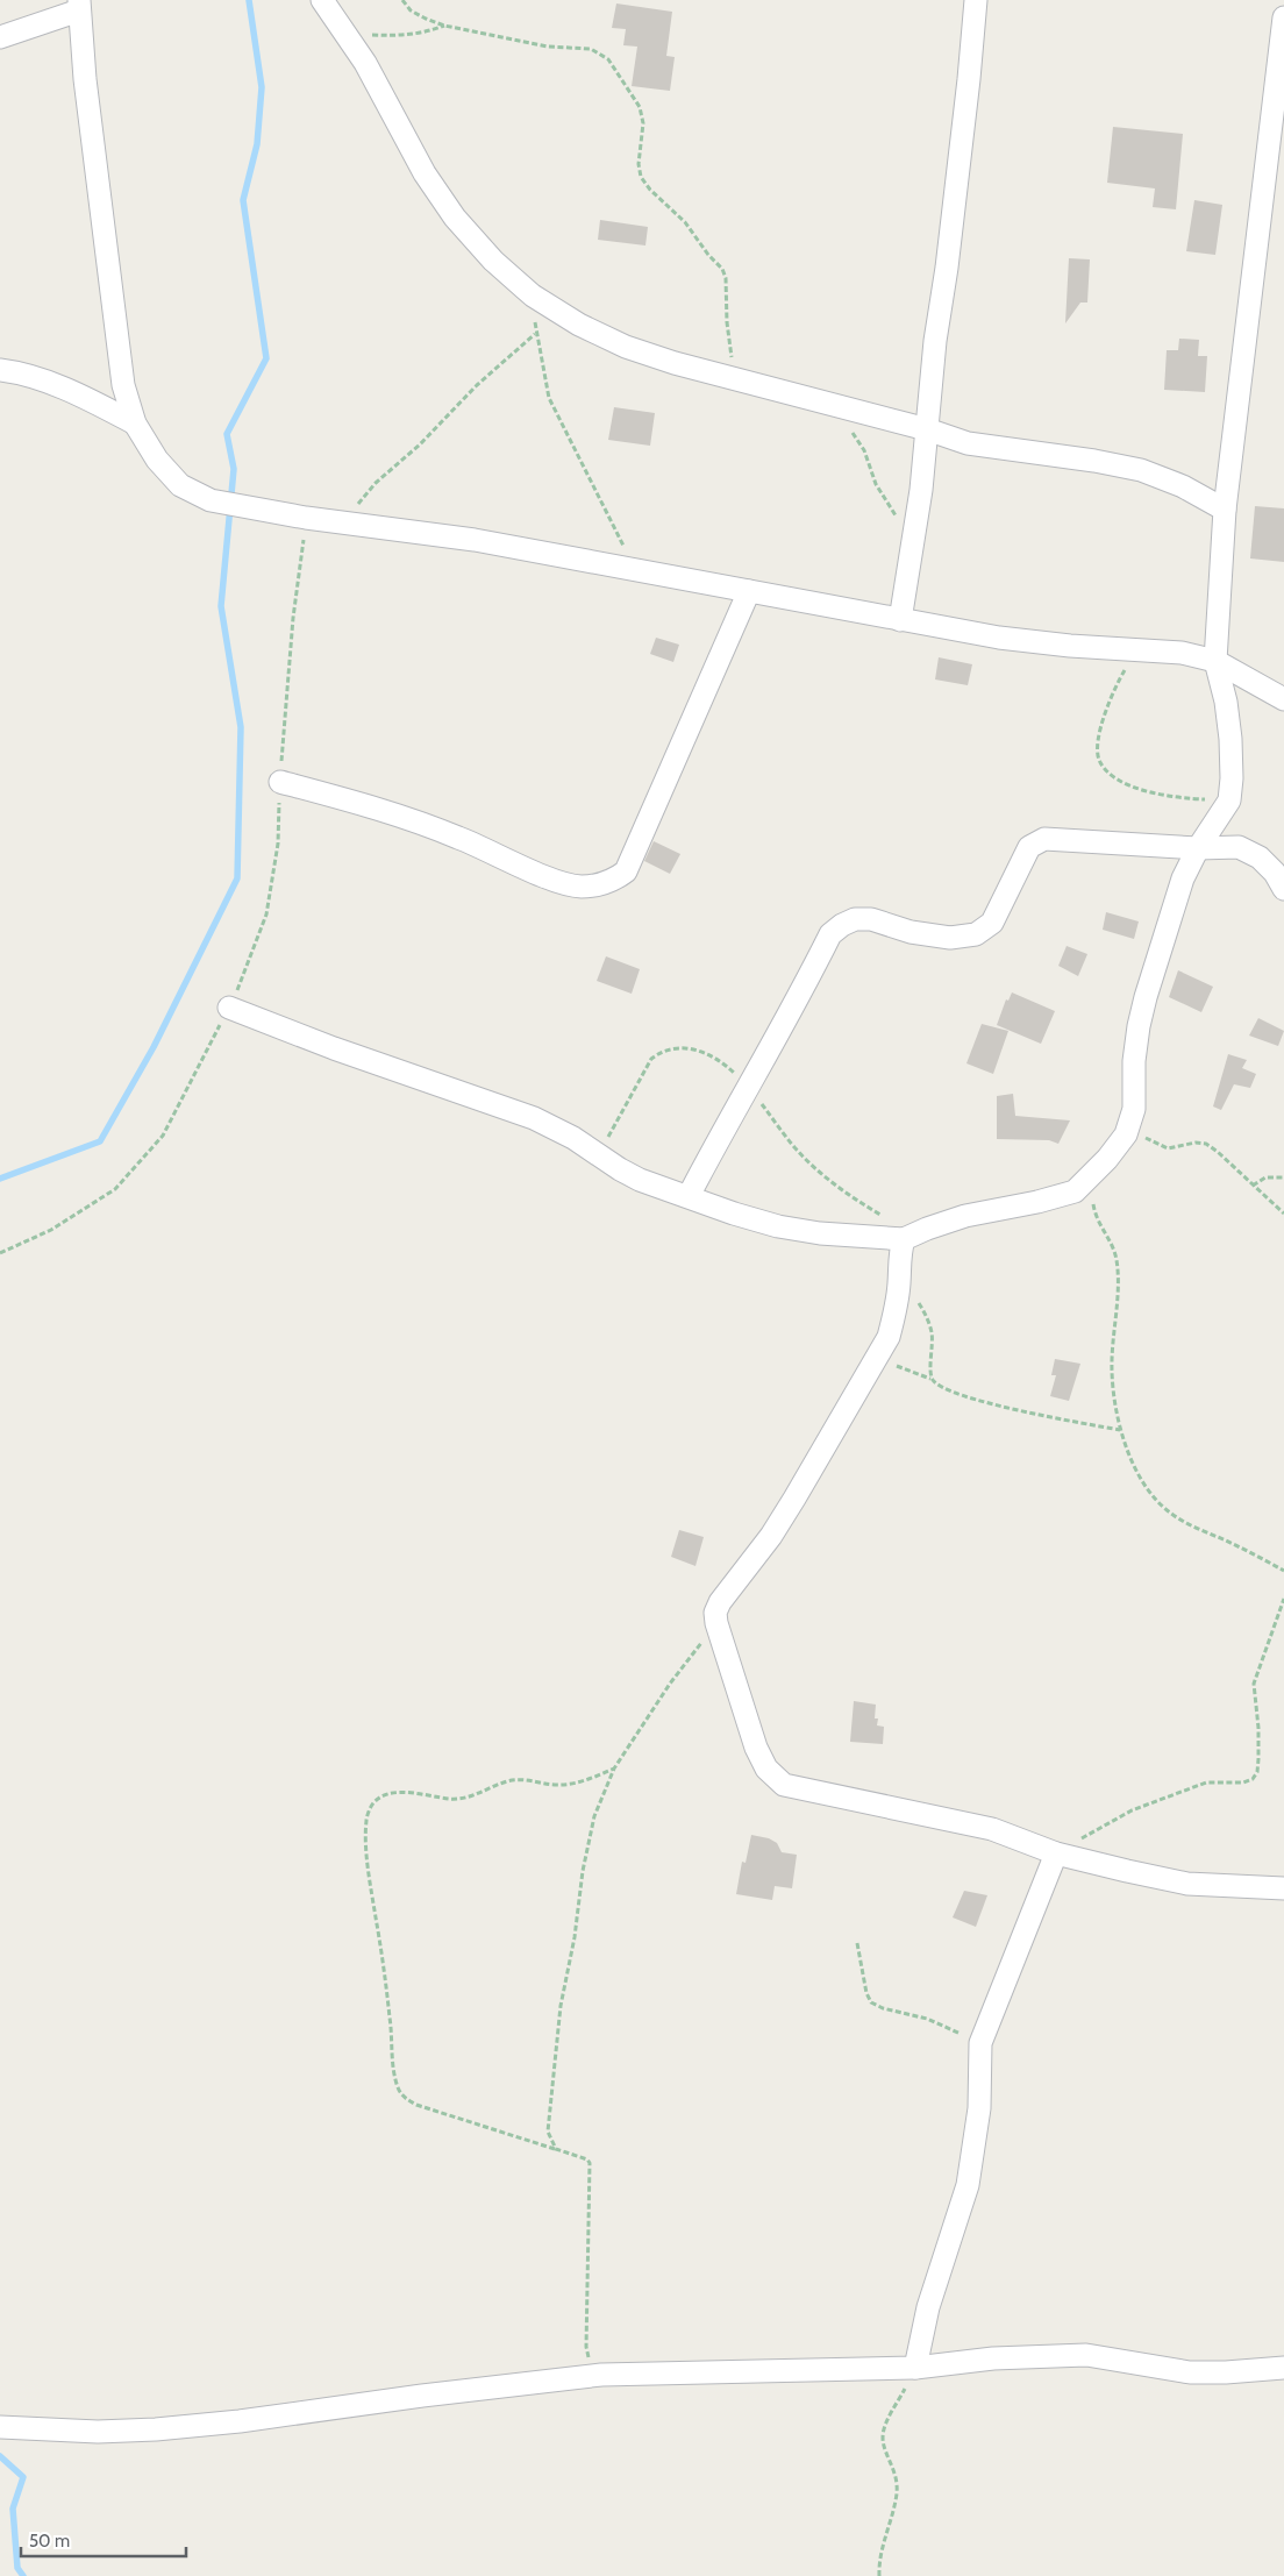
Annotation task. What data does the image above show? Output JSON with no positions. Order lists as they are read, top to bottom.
{
  "scale_bar": "50 m"
}
